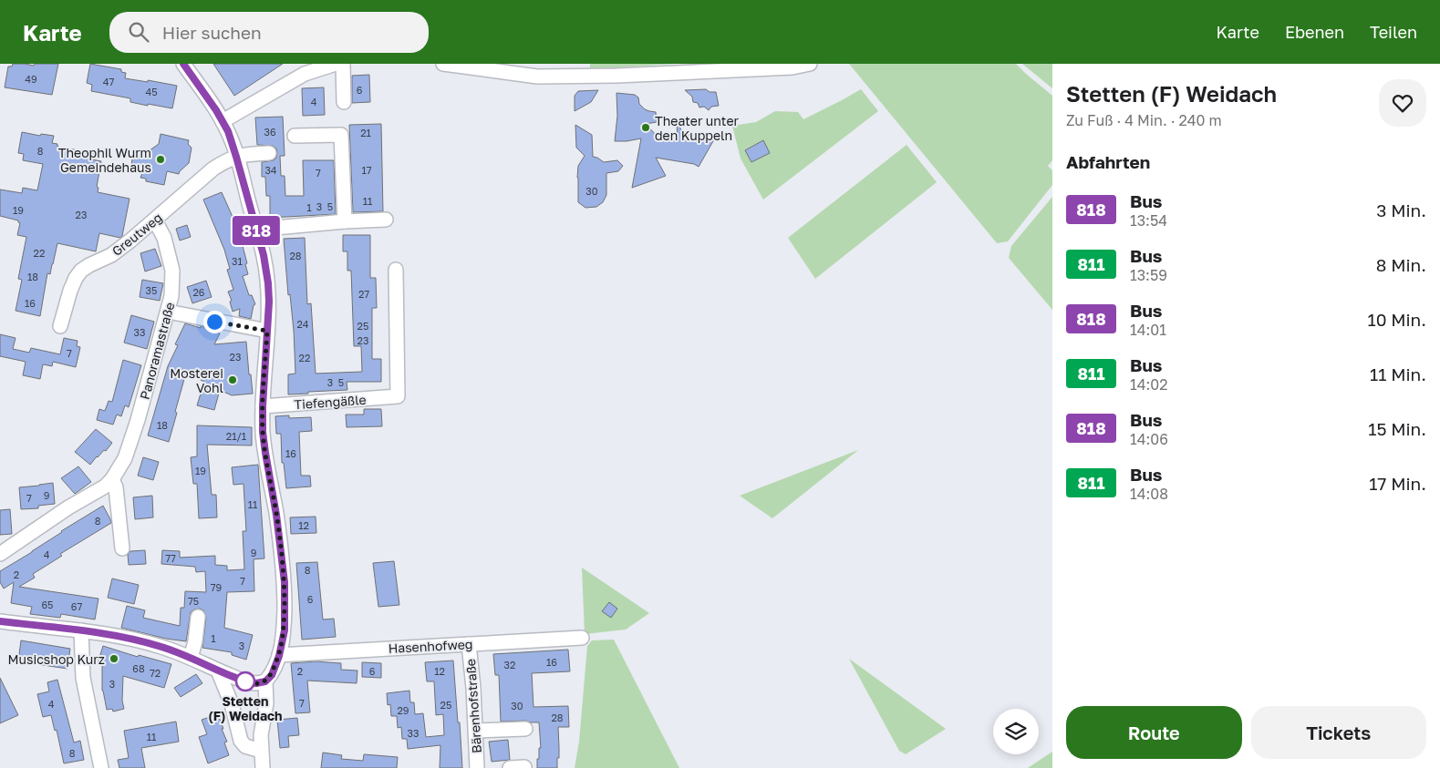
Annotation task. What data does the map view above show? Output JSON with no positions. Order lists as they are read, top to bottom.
{
  "streets": {
    "street": [
      "Greutweg",
      "Panoramastraße",
      "Tiefengäßle",
      "Hasenhofweg",
      "Bärenhofstraße"
    ]
  },
  "crossings": [
    ["Greutweg", "Panoramastraße"],
    ["Hasenhofweg", "Bärenhofstraße"]
  ],
  "places": [
    "Theater unter den Kuppeln",
    "Theophil Wurm Gemeindehaus",
    "Mosterei Vohl",
    "Musicshop Kurz",
    "Stetten (F) Weidach"
  ],
  "lines": ["bus line 818"],
  "house_numbers": [
    "49",
    "47",
    "6",
    "45",
    "4",
    "36",
    "21",
    "8",
    "34",
    "17",
    "7",
    "30",
    "11",
    "3",
    "5",
    "1",
    "19",
    "23",
    "22",
    "28",
    "31",
    "18",
    "35",
    "26",
    "27",
    "16",
    "24",
    "25",
    "33",
    "23",
    "7",
    "23",
    "22",
    "3",
    "5",
    "18",
    "21/1",
    "16",
    "19",
    "9",
    "7",
    "11",
    "8",
    "12",
    "9",
    "4",
    "77",
    "8",
    "2",
    "7",
    "79",
    "6",
    "75",
    "65",
    "67",
    "1",
    "3",
    "16",
    "32",
    "68",
    "2",
    "6",
    "12",
    "72",
    "3",
    "7",
    "4",
    "25",
    "30",
    "29",
    "28",
    "33",
    "11",
    "8"
  ],
  "page": {
    "header": "Karte",
    "search": "Hier suchen",
    "nav": ["Karte", "Ebenen", "Teilen"],
    "on_map": "818",
    "heading": [
      ["Stetten (F) Weidach", "Zu Fuß · 4 Min. · 240 m"],
      "Abfahrten"
    ],
    "list": [
      {
        "mark": "818",
        "name": "Bus",
        "note": "13:54",
        "value": "3 Min."
      },
      {
        "mark": "811",
        "name": "Bus",
        "note": "13:59",
        "value": "8 Min."
      },
      {
        "mark": "818",
        "name": "Bus",
        "note": "14:01",
        "value": "10 Min."
      },
      {
        "mark": "811",
        "name": "Bus",
        "note": "14:02",
        "value": "11 Min."
      },
      {
        "mark": "818",
        "name": "Bus",
        "note": "14:06",
        "value": "15 Min."
      },
      {
        "mark": "811",
        "name": "Bus",
        "note": "14:08",
        "value": "17 Min."
      }
    ],
    "buttons": ["Route", "Tickets"]
  }
}
